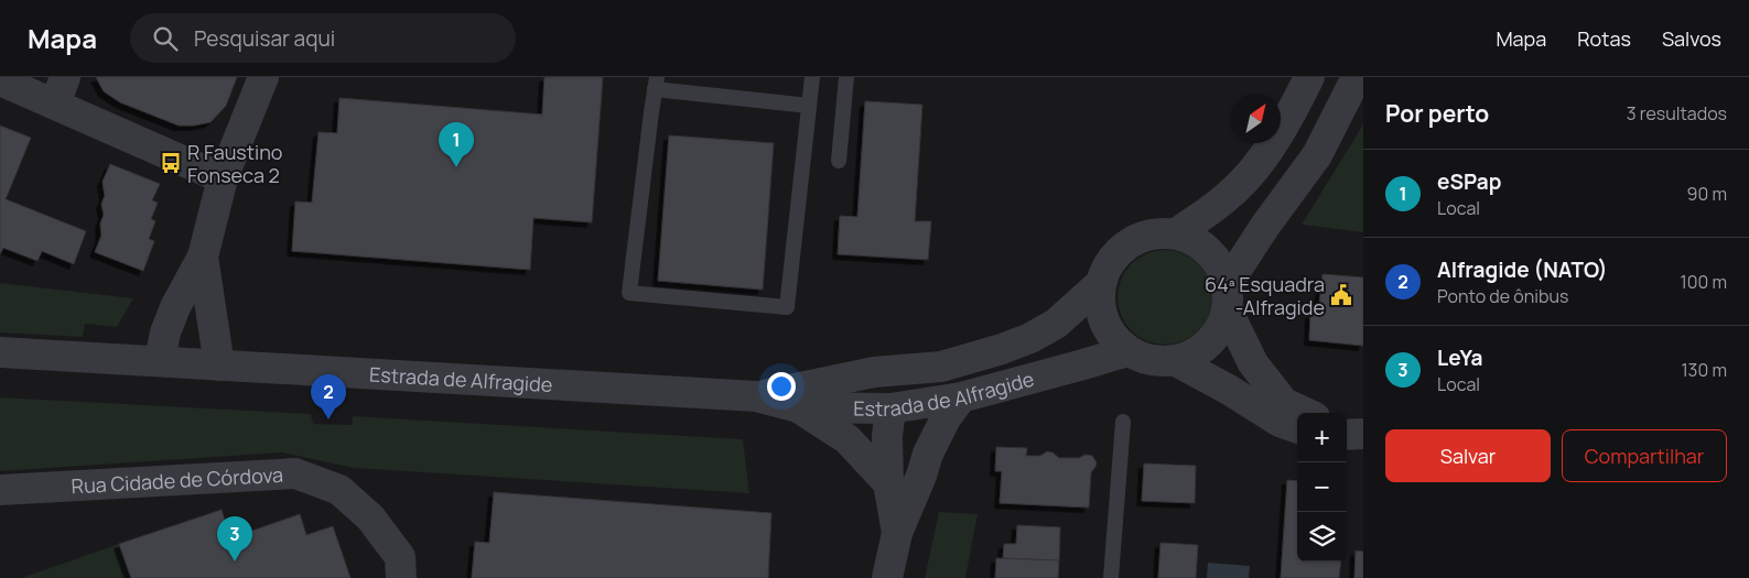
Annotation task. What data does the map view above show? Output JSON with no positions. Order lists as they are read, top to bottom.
{
  "streets": {
    "street": ["Estrada de Alfragide", "Rua Cidade de Córdova"]
  },
  "places": {
    "bus stop": ["R Faustino Fonseca 2"],
    "public building": ["64ª Esquadra -Alfragide"]
  },
  "north": "top right",
  "page": {
    "header": "Mapa",
    "search": "Pesquisar aqui",
    "nav": ["Mapa", "Rotas", "Salvos"],
    "heading": ["Por perto", "3 resultados"],
    "pins": ["1", "2", "3"],
    "list": [
      {
        "mark": "1",
        "name": "eSPap",
        "note": "Local",
        "value": "90 m"
      },
      {
        "mark": "2",
        "name": "Alfragide (NATO)",
        "note": "Ponto de ônibus",
        "value": "100 m"
      },
      {
        "mark": "3",
        "name": "LeYa",
        "note": "Local",
        "value": "130 m"
      }
    ],
    "map_buttons": ["+", "−"],
    "buttons": ["Salvar", "Compartilhar"]
  }
}
